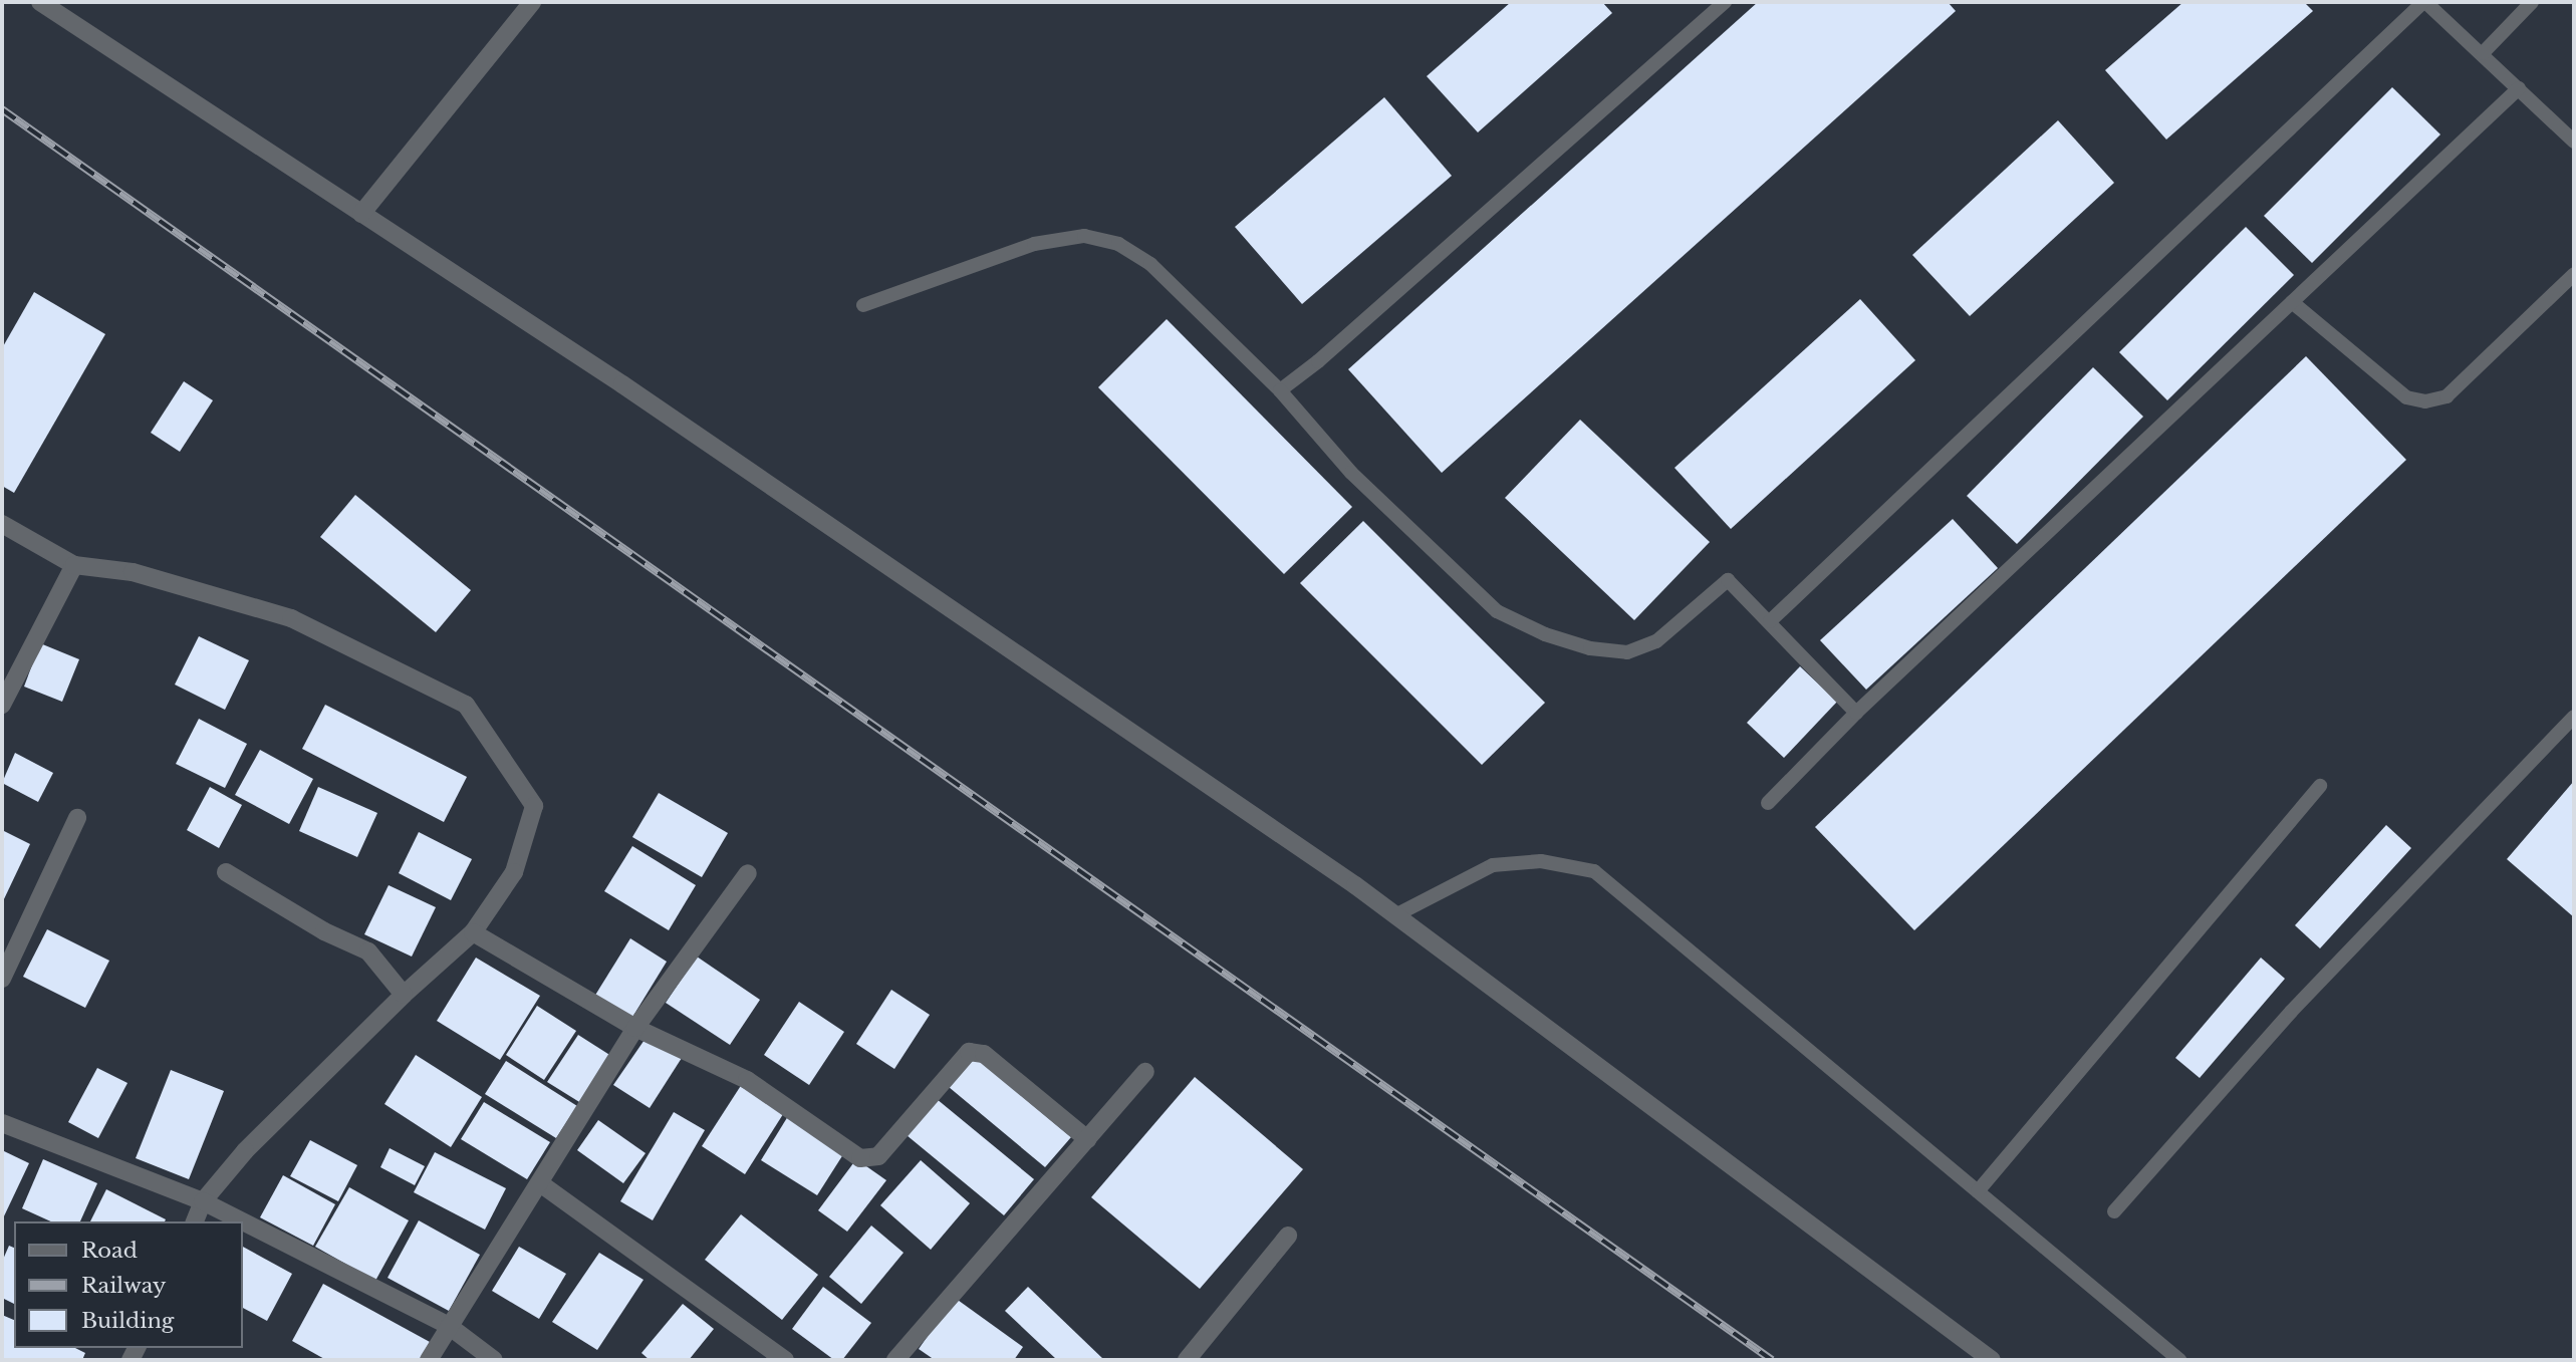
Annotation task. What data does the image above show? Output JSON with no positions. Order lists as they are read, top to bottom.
{
  "legend": ["Road", "Railway", "Building"]
}
